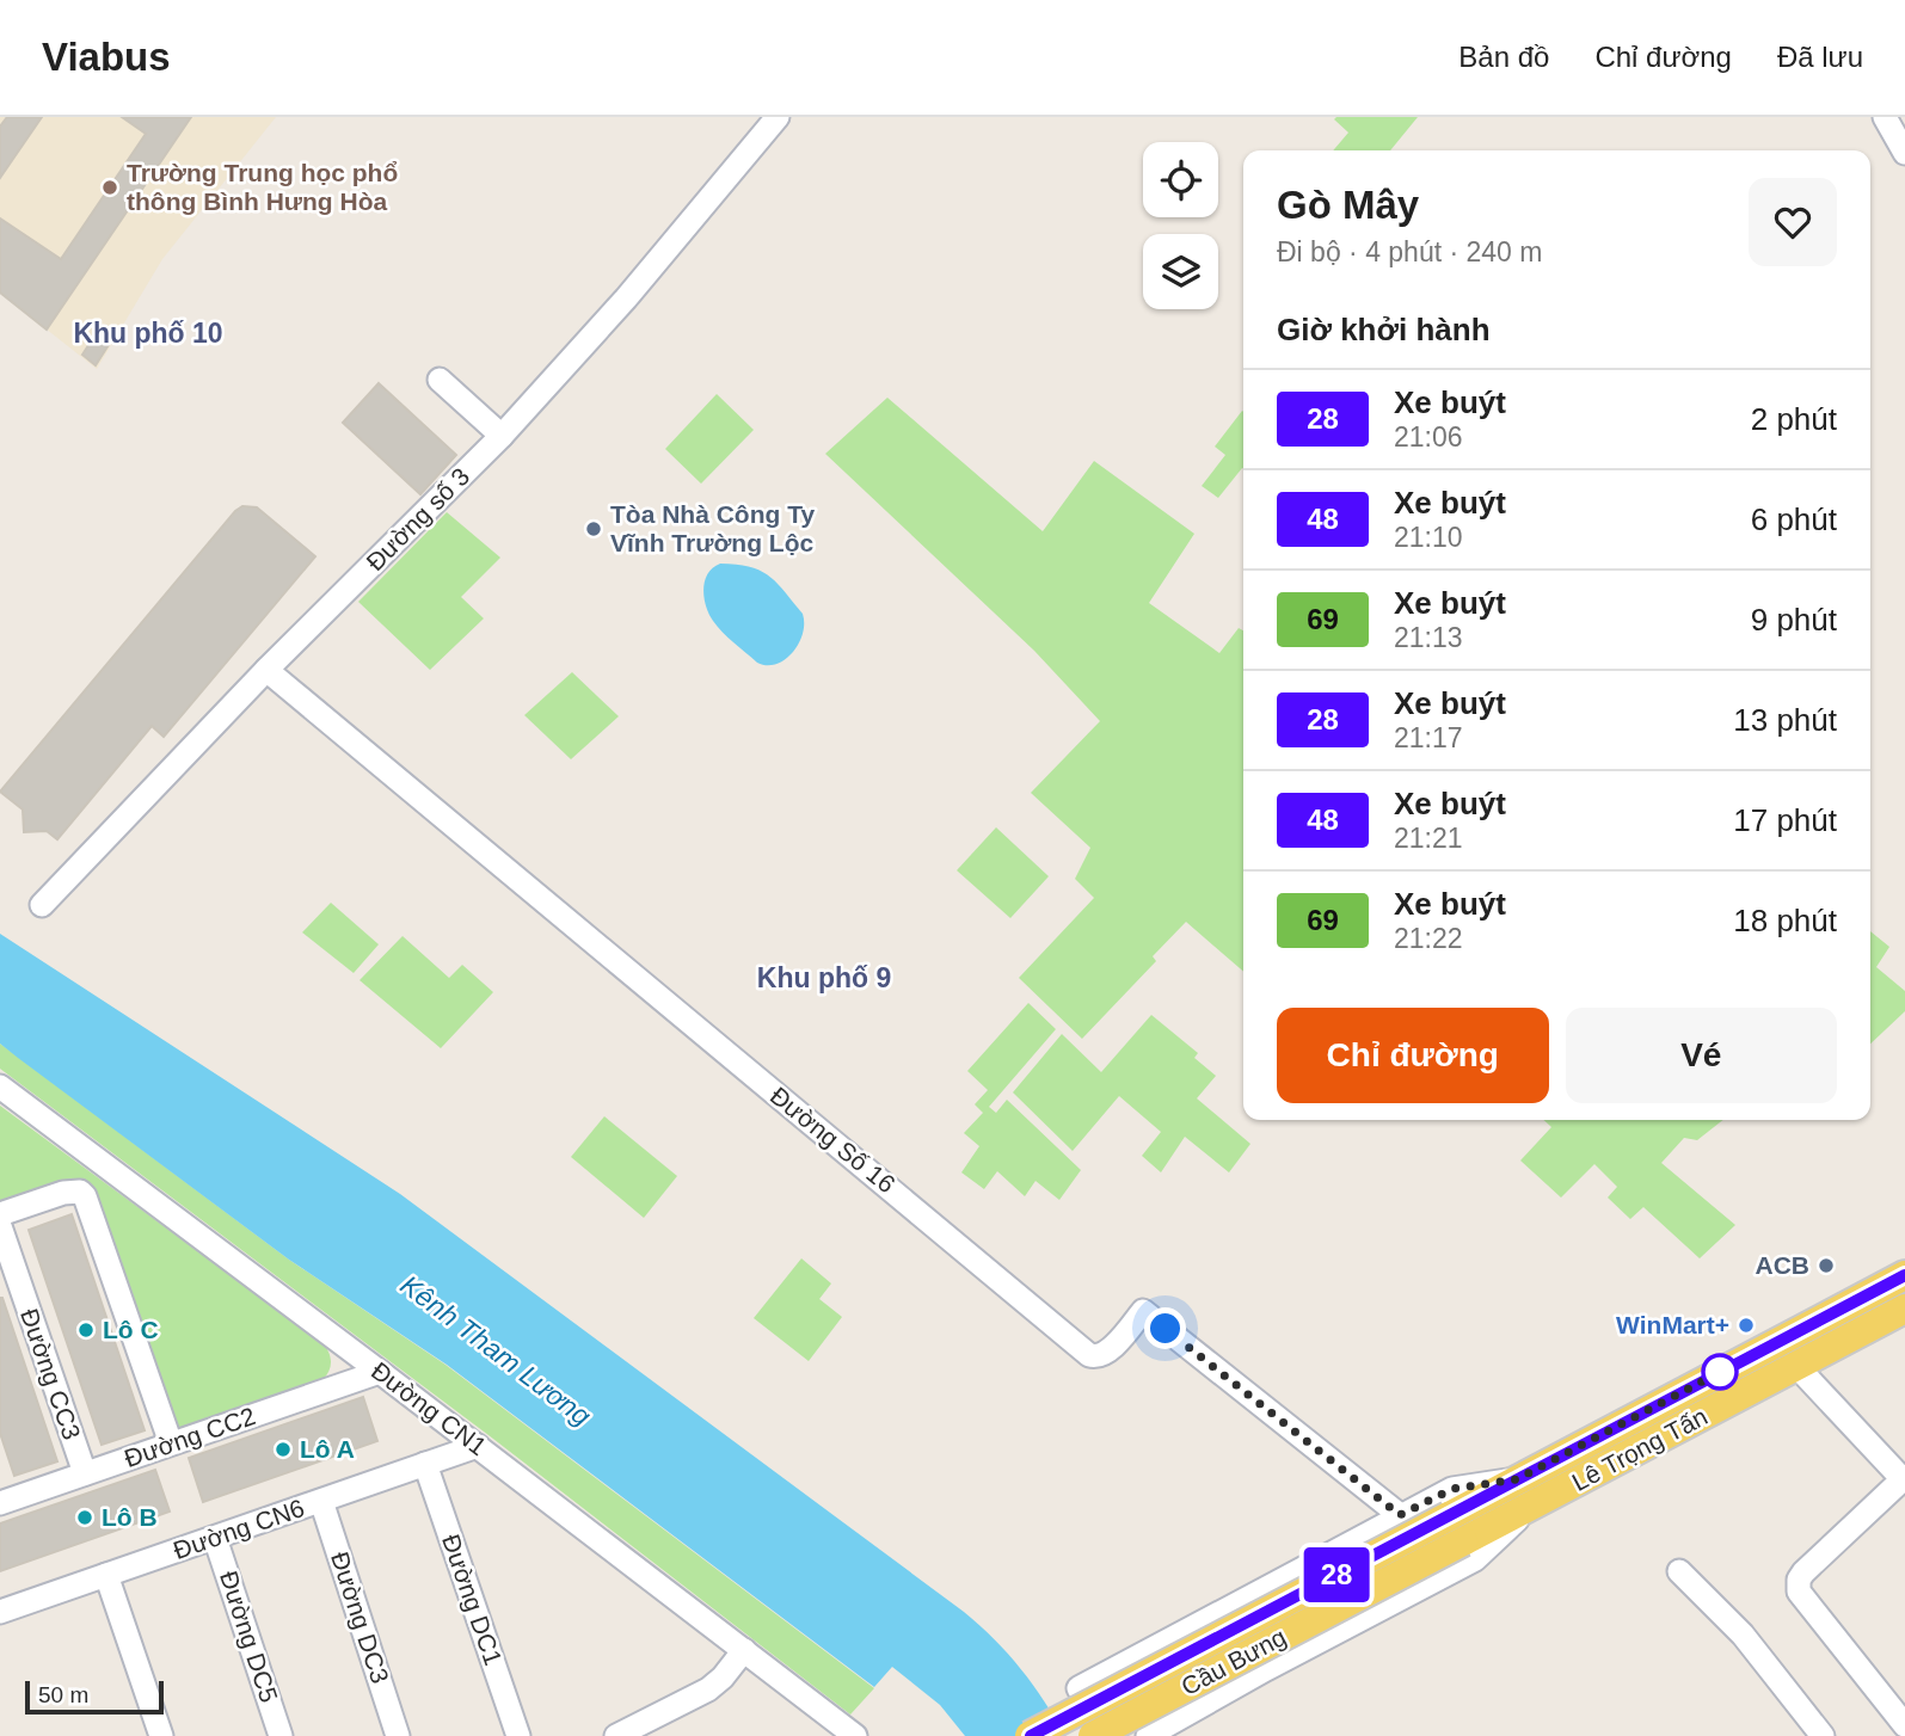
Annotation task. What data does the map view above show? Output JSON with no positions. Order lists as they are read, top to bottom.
{
  "streets": {
    "main road": ["Lê Trọng Tấn", "Cầu Bưng"],
    "street": [
      "Đường số 3",
      "Đường Số 16",
      "Đường CC3",
      "Đường CN1",
      "Đường CC2",
      "Đường CN6",
      "Đường DC1",
      "Đường DC3",
      "Đường DC5"
    ]
  },
  "crossings": [
    ["Đường số 3", "Đường Số 16"],
    ["Đường CC3", "Đường CC2"],
    ["Đường CN1", "Đường CC2"],
    ["Đường CN1", "Đường CN6"],
    ["Lê Trọng Tấn", "Cầu Bưng"],
    ["Đường CN6", "Đường DC1"],
    ["Đường CN6", "Đường DC3"],
    ["Đường CN6", "Đường DC5"]
  ],
  "districts": ["Khu phố 10", "Khu phố 9"],
  "water": ["Kênh Tham Lương"],
  "places": [
    "Trường Trung học phổ thông Bình Hưng Hòa",
    "Tòa Nhà Công Ty Vĩnh Trường Lộc",
    "ACB",
    "WinMart+",
    "Lô C",
    "Lô A",
    "Lô B"
  ],
  "lines": ["bus line 28"],
  "scale_bar": "50 m",
  "page": {
    "header": "Viabus",
    "nav": ["Bản đồ", "Chỉ đường", "Đã lưu"],
    "on_map": "28",
    "heading": [
      ["Gò Mây", "Đi bộ · 4 phút · 240 m"],
      "Giờ khởi hành"
    ],
    "list": [
      {
        "mark": "28",
        "name": "Xe buýt",
        "note": "21:06",
        "value": "2 phút"
      },
      {
        "mark": "48",
        "name": "Xe buýt",
        "note": "21:10",
        "value": "6 phút"
      },
      {
        "mark": "69",
        "name": "Xe buýt",
        "note": "21:13",
        "value": "9 phút"
      },
      {
        "mark": "28",
        "name": "Xe buýt",
        "note": "21:17",
        "value": "13 phút"
      },
      {
        "mark": "48",
        "name": "Xe buýt",
        "note": "21:21",
        "value": "17 phút"
      },
      {
        "mark": "69",
        "name": "Xe buýt",
        "note": "21:22",
        "value": "18 phút"
      }
    ],
    "buttons": ["Chỉ đường", "Vé"],
    "scale": "50 m"
  }
}
